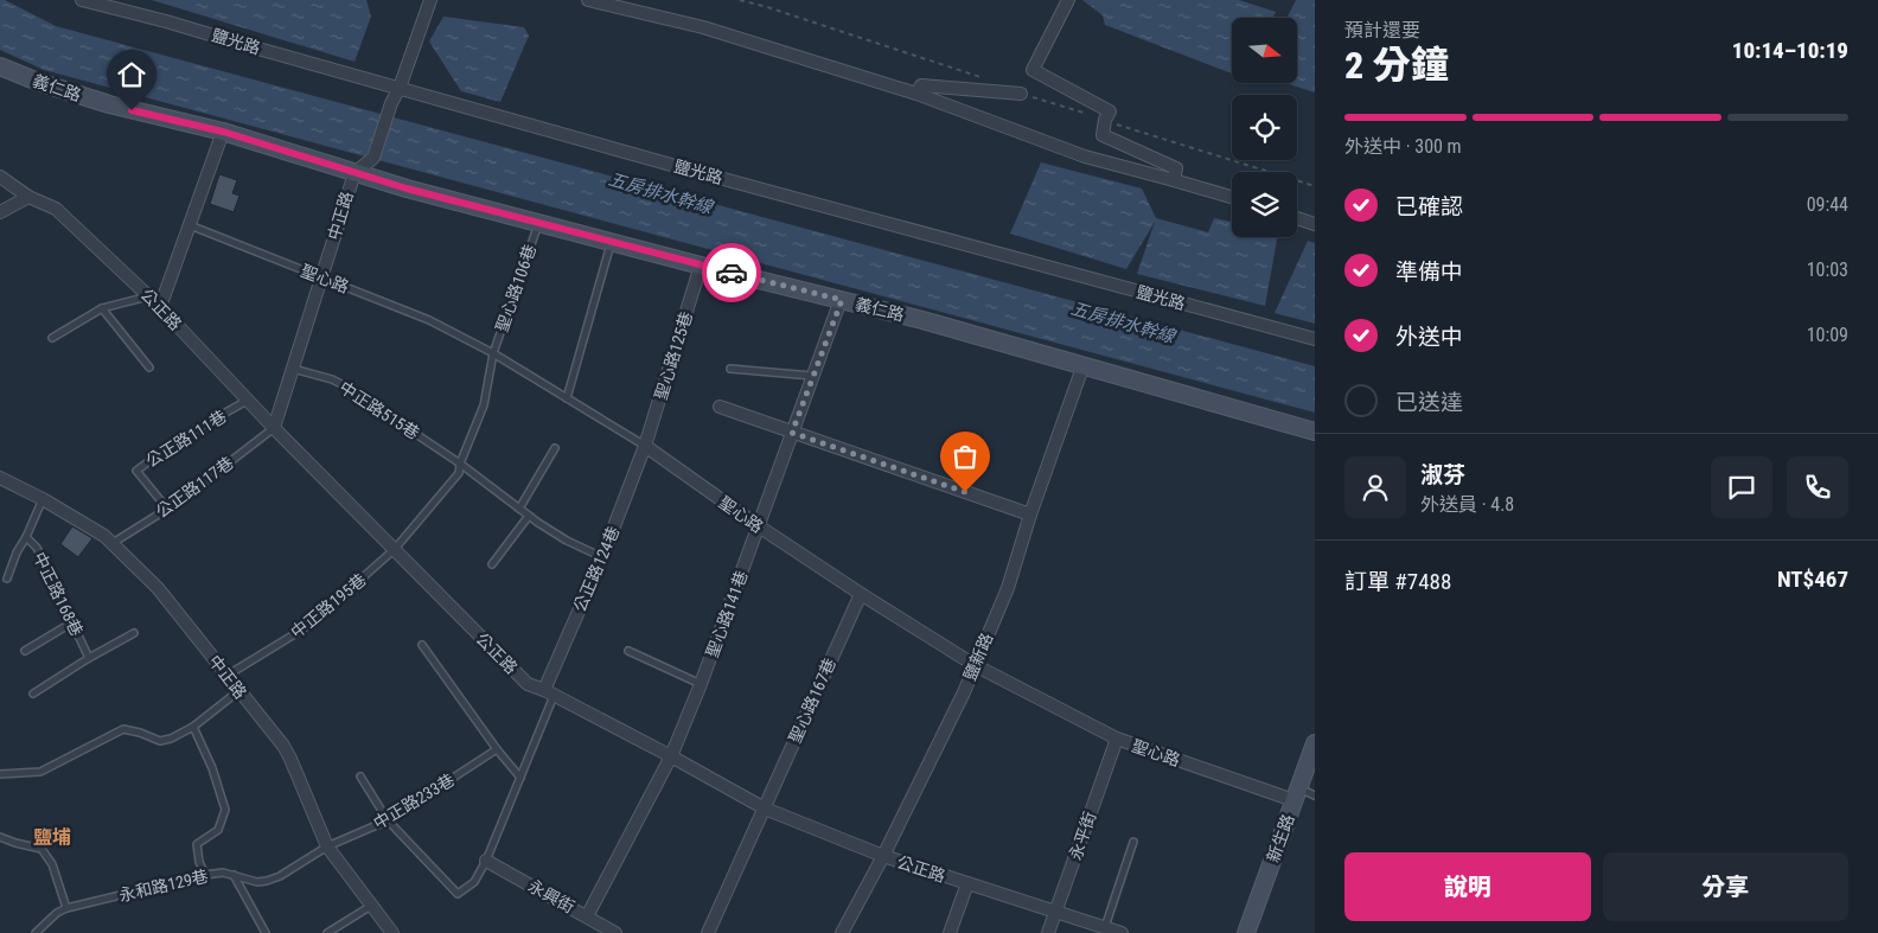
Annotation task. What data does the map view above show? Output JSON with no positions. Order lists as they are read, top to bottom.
{
  "streets": {
    "street": [
      "鹽光路",
      "義仁路",
      "中正路",
      "聖心路",
      "公正路",
      "聖心路125巷",
      "公正路124巷",
      "聖心路141巷",
      "鹽新路",
      "聖心路167巷",
      "永平街",
      "新生路",
      "永興街"
    ],
    "lane": [
      "聖心路106巷",
      "中正路515巷",
      "公正路111巷",
      "公正路117巷",
      "中正路168巷",
      "中正路195巷",
      "中正路233巷",
      "永和路129巷"
    ]
  },
  "crossings": [
    ["義仁路", "中正路"],
    ["義仁路", "聖心路106巷"],
    ["義仁路", "聖心路125巷"],
    ["義仁路", "聖心路141巷"],
    ["義仁路", "鹽新路"],
    ["中正路", "聖心路"],
    ["中正路", "公正路"],
    ["中正路", "中正路515巷"],
    ["中正路", "公正路117巷"],
    ["中正路", "中正路168巷"],
    ["中正路", "中正路195巷"],
    ["中正路", "中正路233巷"],
    ["中正路", "永和路129巷"],
    ["聖心路", "聖心路106巷"],
    ["聖心路", "聖心路125巷"],
    ["聖心路", "公正路124巷"],
    ["聖心路", "聖心路141巷"],
    ["聖心路", "鹽新路"],
    ["聖心路", "聖心路167巷"],
    ["聖心路", "永平街"],
    ["聖心路", "新生路"],
    ["聖心路106巷", "中正路515巷"],
    ["聖心路106巷", "中正路195巷"],
    ["公正路", "公正路111巷"],
    ["公正路", "公正路117巷"],
    ["公正路", "公正路124巷"],
    ["公正路", "中正路195巷"],
    ["公正路", "聖心路141巷"],
    ["公正路", "鹽新路"],
    ["公正路", "聖心路167巷"],
    ["公正路", "永平街"],
    ["聖心路125巷", "公正路124巷"],
    ["中正路515巷", "公正路124巷"],
    ["中正路515巷", "中正路195巷"],
    ["公正路111巷", "公正路117巷"],
    ["聖心路141巷", "永興街"],
    ["中正路233巷", "永和路129巷"]
  ],
  "districts": ["鹽埔"],
  "water": ["五房排水幹線"],
  "north": "right",
  "page": {
    "heading": ["2 分鐘", "預計還要", "10:14–10:19"],
    "panel": [
      "淑芬",
      "外送員 · 4.8",
      "訂單 #7488",
      "NT$467"
    ],
    "bar": "外送中 · 300 m",
    "list": [
      ["已確認", "09:44"],
      ["準備中", "10:03"],
      ["外送中", "10:09"],
      "已送達"
    ],
    "buttons": ["說明", "分享"]
  }
}
